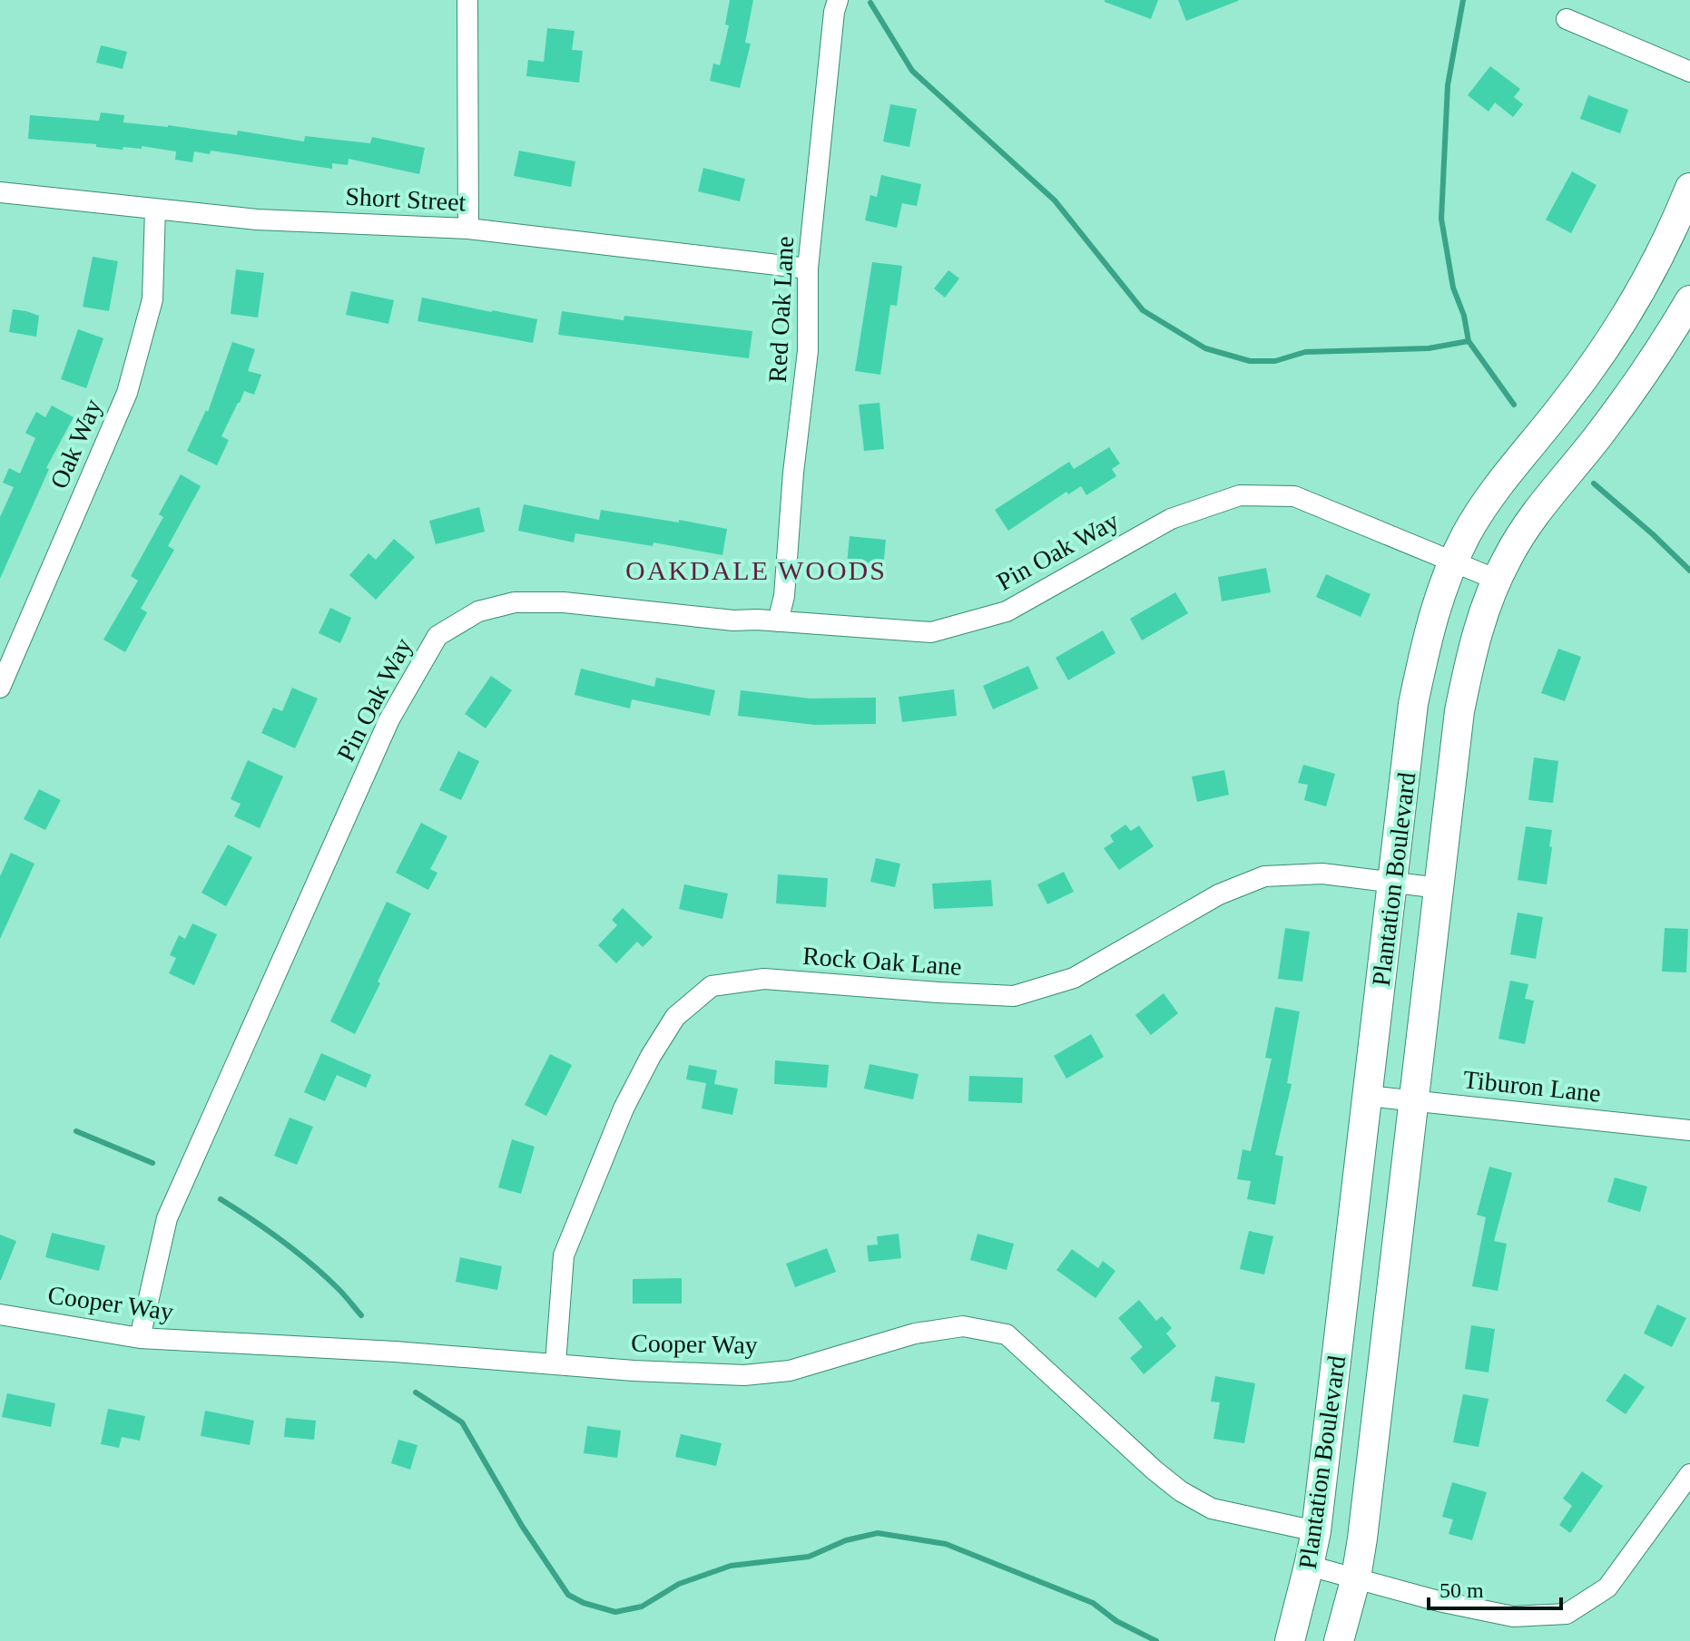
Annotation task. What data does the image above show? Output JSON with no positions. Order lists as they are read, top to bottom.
{
  "streets": {
    "street": [
      "Short Street",
      "Red Oak Lane",
      "Oak Way",
      "Pin Oak Way",
      "Plantation Boulevard",
      "Rock Oak Lane",
      "Tiburon Lane",
      "Cooper Way"
    ]
  },
  "crossings": [
    ["Short Street", "Red Oak Lane"],
    ["Short Street", "Oak Way"],
    ["Red Oak Lane", "Pin Oak Way"],
    ["Pin Oak Way", "Plantation Boulevard"],
    ["Pin Oak Way", "Cooper Way"],
    ["Plantation Boulevard", "Rock Oak Lane"],
    ["Plantation Boulevard", "Tiburon Lane"],
    ["Plantation Boulevard", "Cooper Way"],
    ["Rock Oak Lane", "Cooper Way"]
  ],
  "districts": ["OAKDALE WOODS"],
  "scale_bar": "50 m"
}
